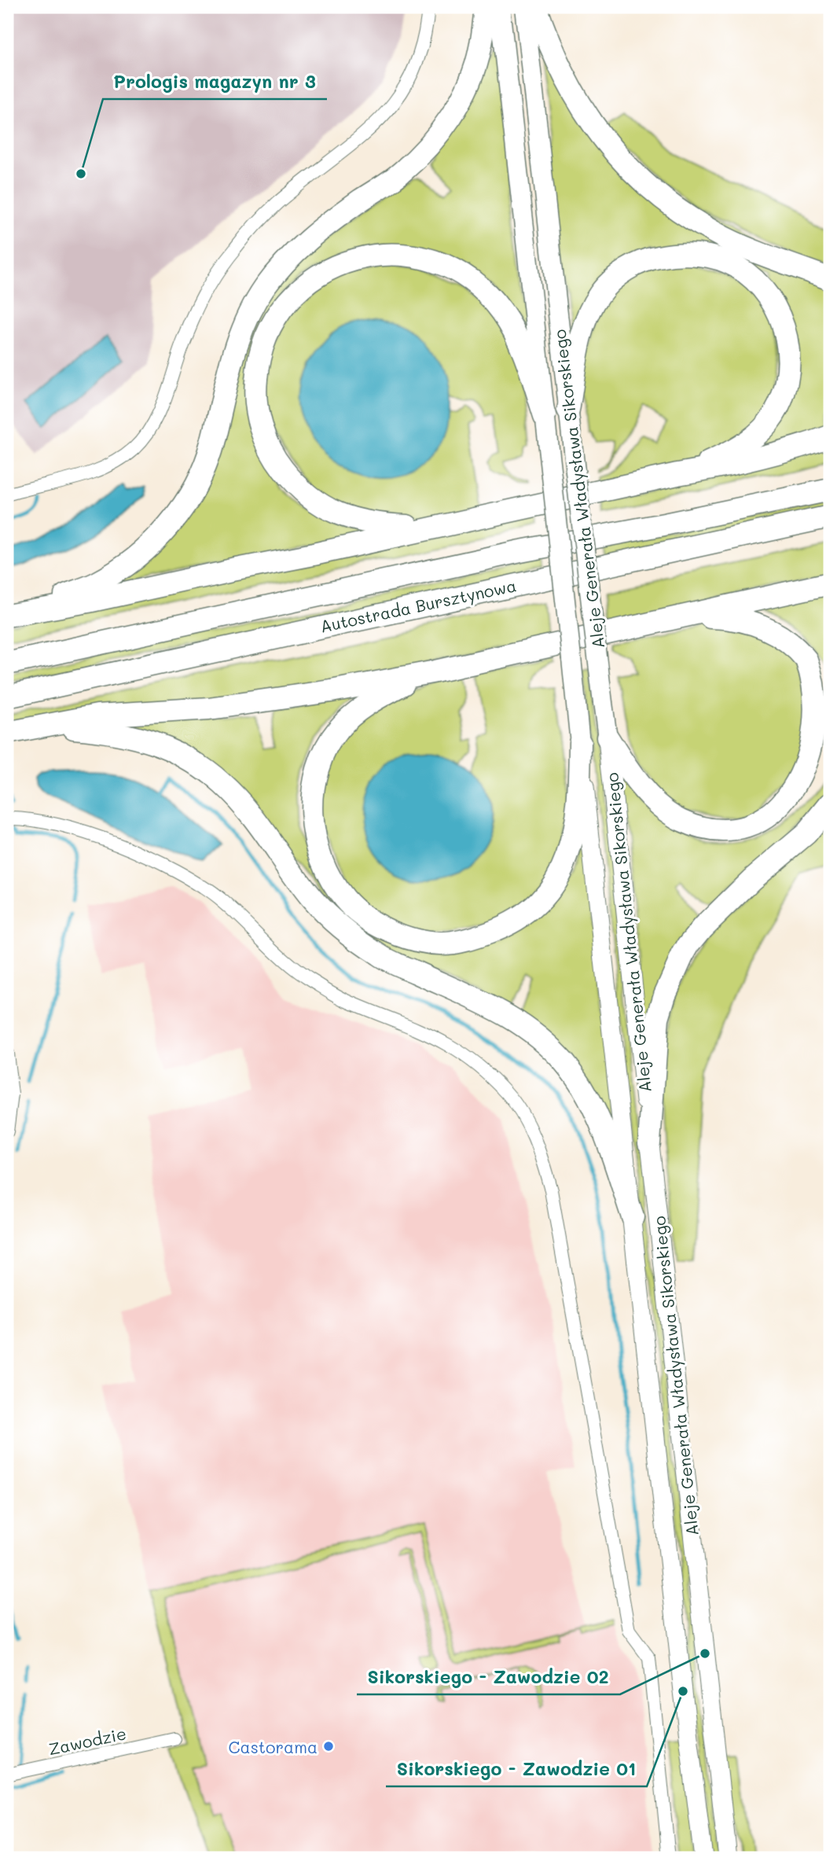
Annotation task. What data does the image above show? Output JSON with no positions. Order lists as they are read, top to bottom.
{
  "streets": {
    "highway": ["Autostrada Bursztynowa"],
    "main road": ["Aleje Generała Władysława Sikorskiego"],
    "street": ["Zawodzie"]
  },
  "places": [
    "Prologis magazyn nr 3",
    "Sikorskiego - Zawodzie 02",
    "Sikorskiego - Zawodzie 01",
    "Castorama"
  ]
}
